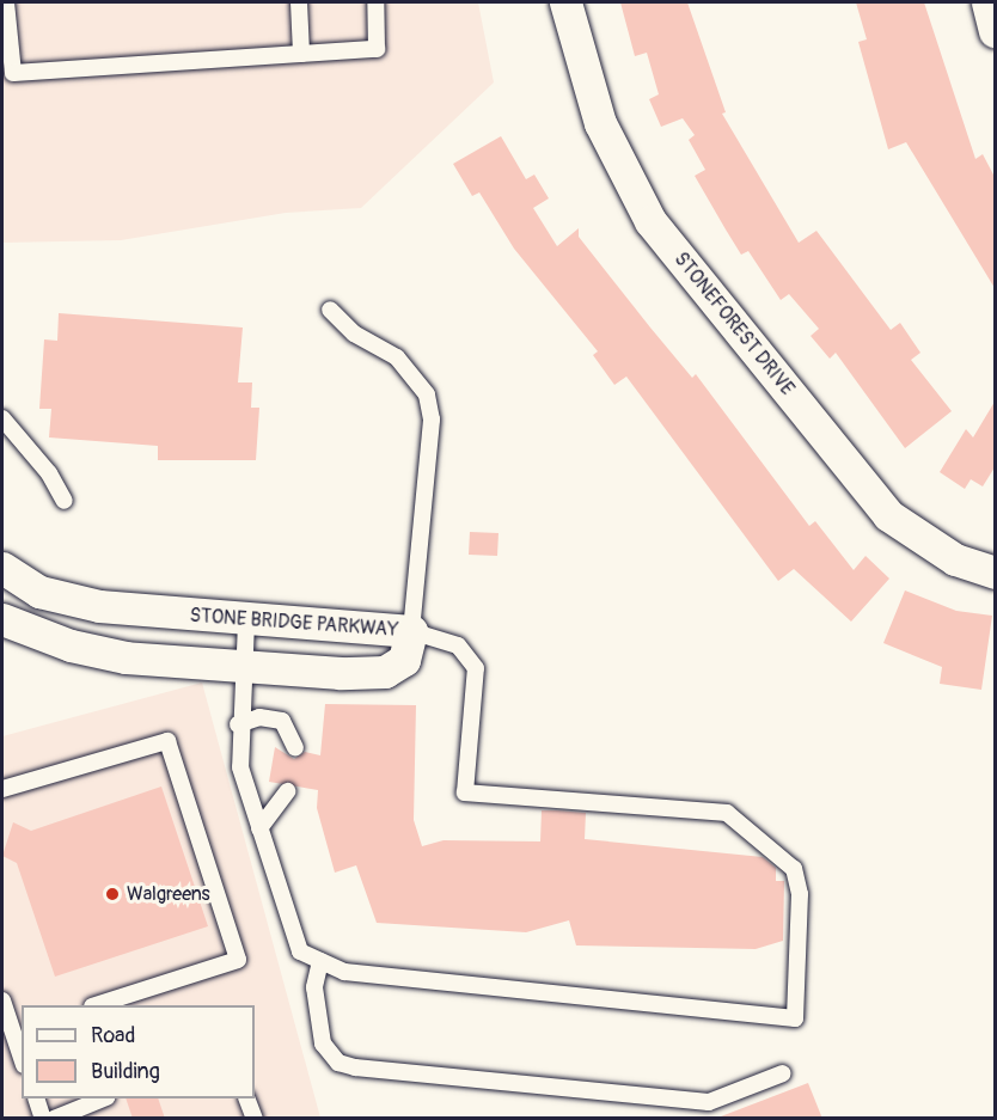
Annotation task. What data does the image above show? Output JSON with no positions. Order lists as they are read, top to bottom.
{
  "streets": {
    "street": ["STONEFOREST DRIVE", "STONE BRIDGE PARKWAY"]
  },
  "places": ["Walgreens"],
  "legend": ["Road", "Building"]
}
